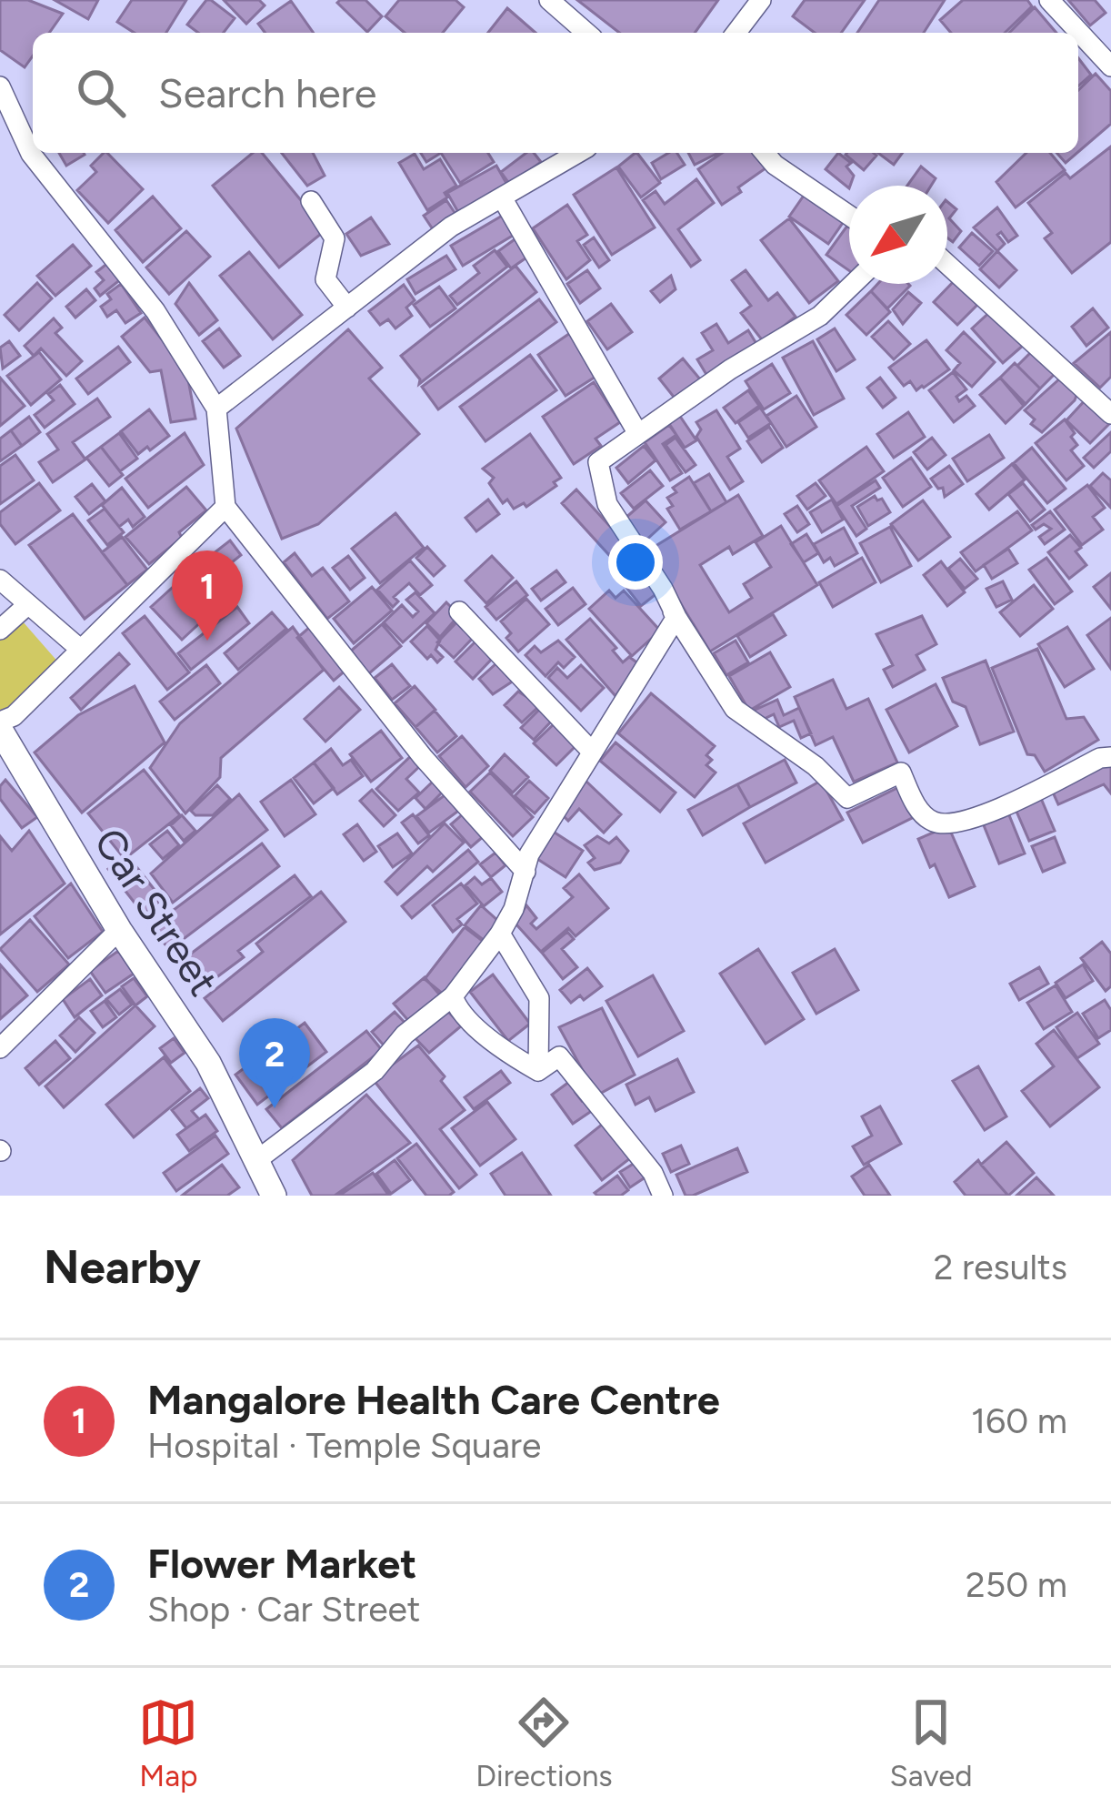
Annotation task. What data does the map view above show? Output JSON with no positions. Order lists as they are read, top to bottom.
{
  "streets": {
    "main road": ["Car Street"]
  },
  "north": "bottom left",
  "page": {
    "search": "Search here",
    "pins": ["1", "2"],
    "heading": ["Nearby", "2 results"],
    "list": [
      {
        "mark": "1",
        "name": "Mangalore Health Care Centre",
        "note": "Hospital · Temple Square",
        "value": "160 m"
      },
      {
        "mark": "2",
        "name": "Flower Market",
        "note": "Shop · Car Street",
        "value": "250 m"
      }
    ],
    "nav": ["Map", "Directions", "Saved"]
  }
}
